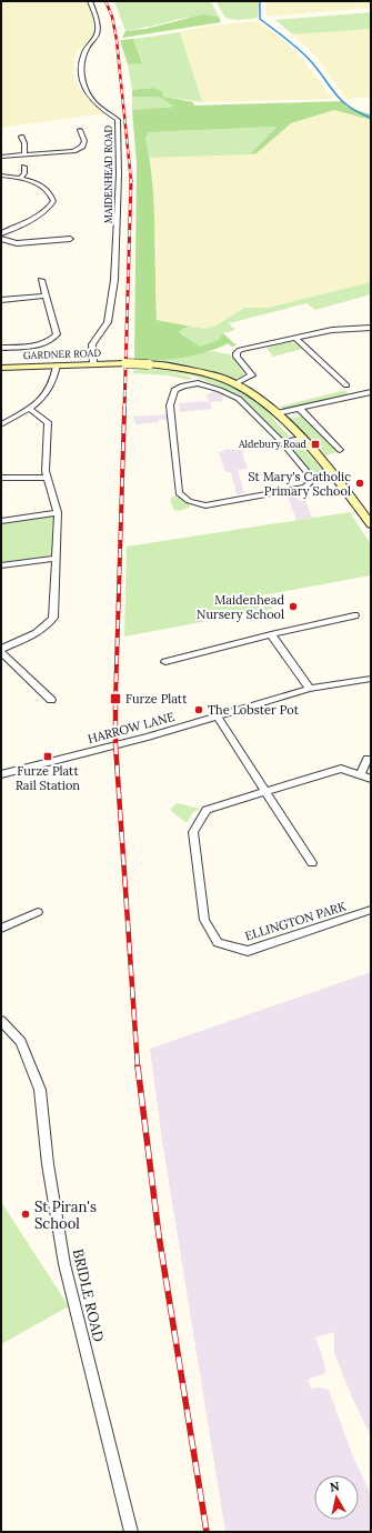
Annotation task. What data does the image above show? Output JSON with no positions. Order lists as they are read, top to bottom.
{
  "streets": {
    "main road": ["GARDNER ROAD"],
    "street": [
      "MAIDENHEAD ROAD",
      "HARROW LANE",
      "ELLINGTON PARK",
      "BRIDLE ROAD"
    ]
  },
  "crossings": [
    ["MAIDENHEAD ROAD", "GARDNER ROAD"]
  ],
  "places": {
    "transit": ["Aldebury Road", "Furze Platt", "Furze Platt Rail Station"],
    "other": [
      "St Mary's Catholic Primary School",
      "Maidenhead Nursery School",
      "The Lobster Pot",
      "St Piran's School"
    ]
  },
  "north": "top"
}
